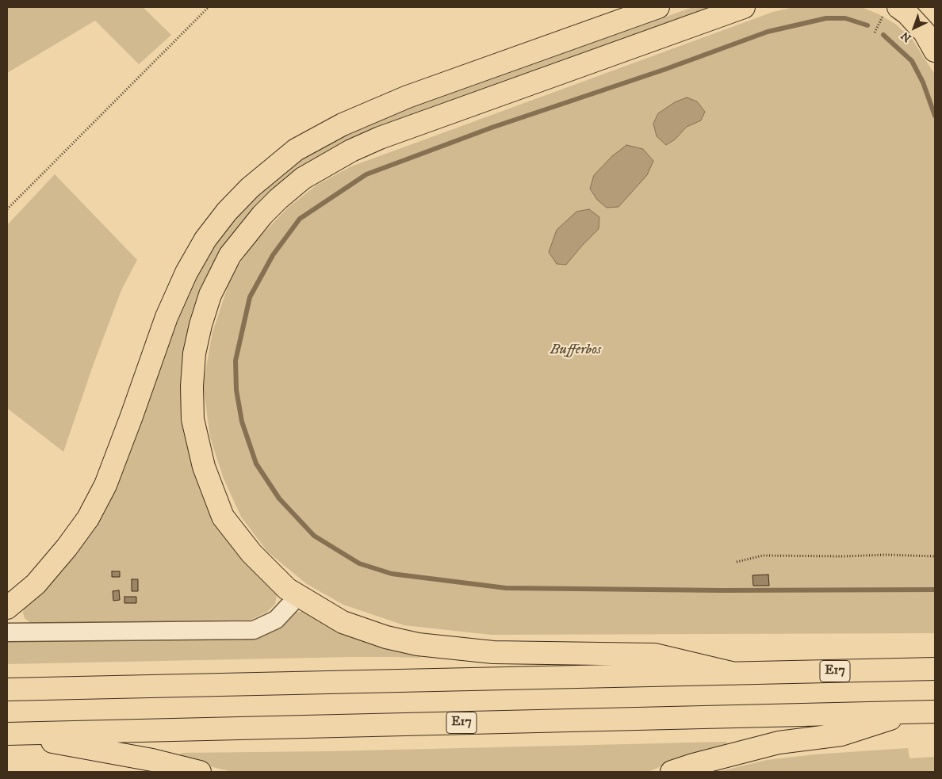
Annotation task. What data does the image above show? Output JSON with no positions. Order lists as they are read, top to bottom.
{
  "streets": {
    "highway": ["E17"]
  },
  "parks": ["Bufferbos"],
  "north": "bottom left"
}
